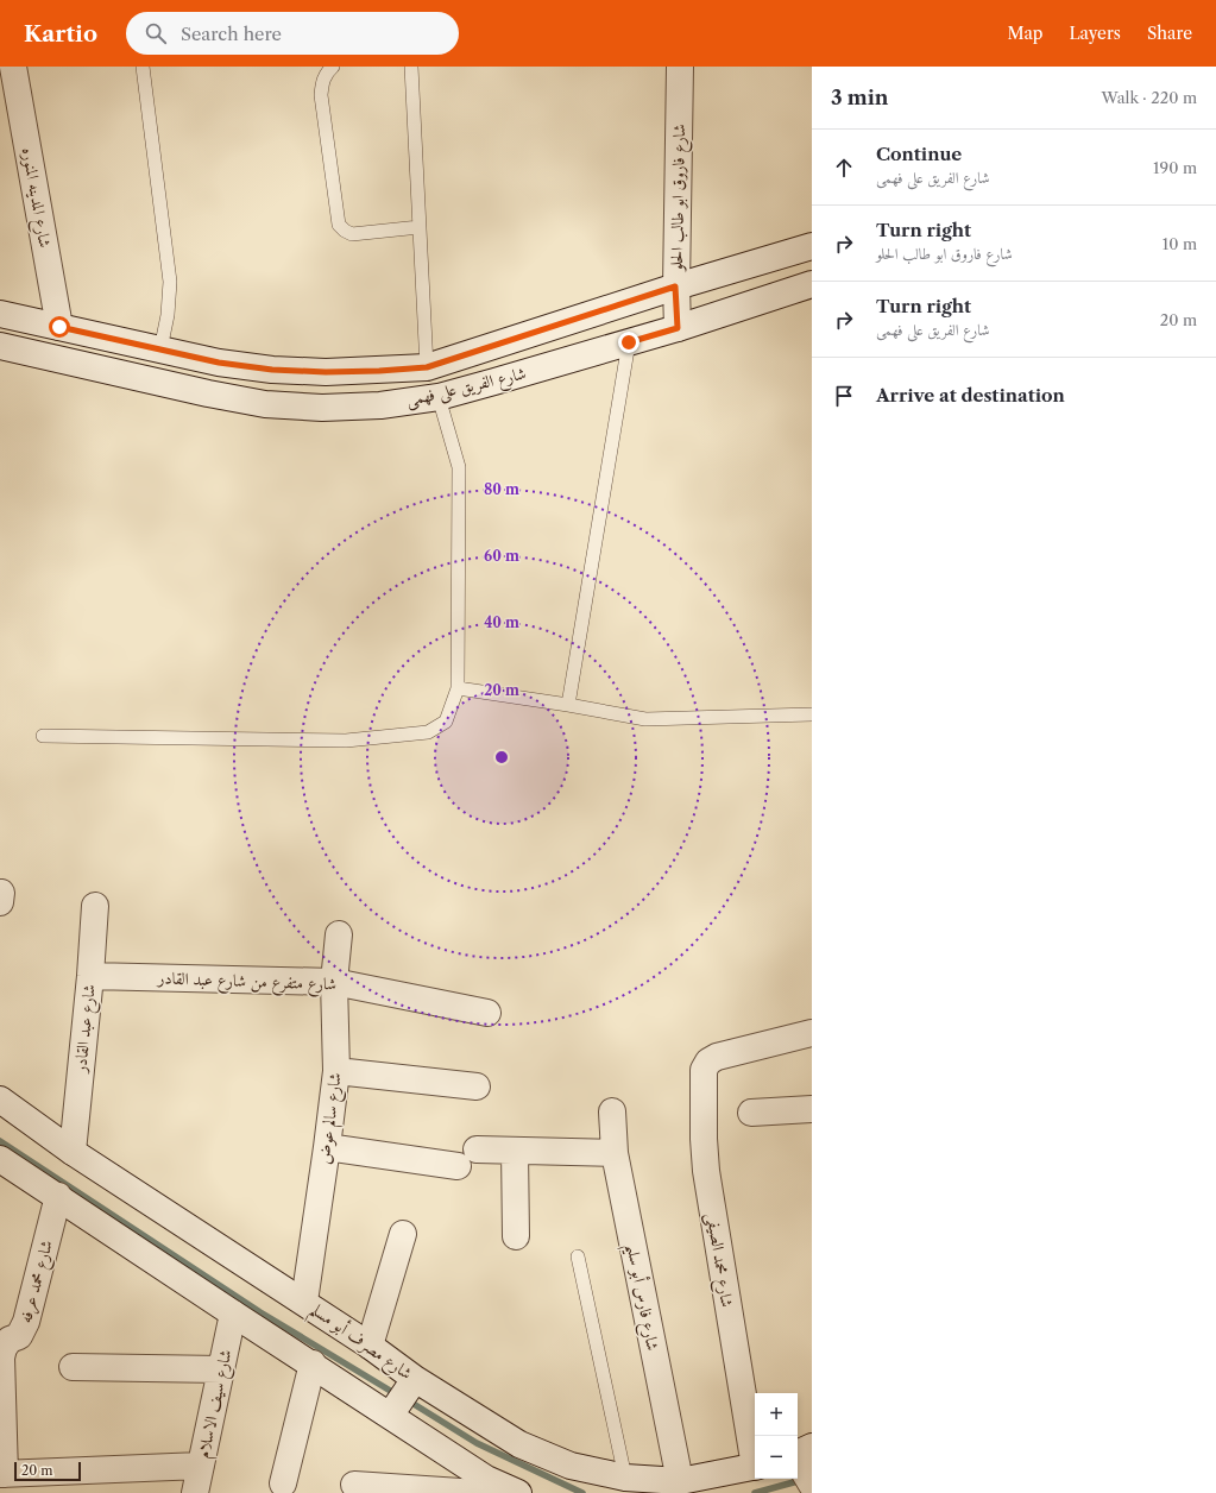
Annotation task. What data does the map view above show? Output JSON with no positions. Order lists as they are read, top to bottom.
{
  "streets": {
    "street": [
      "شارع المدينه المنوره",
      "شارع فاروق ابو طالب الحلو",
      "شارع الفريق على فهمى",
      "شارع متفرع من شارع عبد القادر",
      "شارع عبد القادر",
      "شارع سالم عوض",
      "شارع محمد الصيفى",
      "شارع محمد عرفه",
      "شارع فارس أبو سليم",
      "شارع مصرف أبو مسلم",
      "شارع سيف الاسلام"
    ]
  },
  "crossings": [
    ["شارع المدينه المنوره", "شارع الفريق على فهمى"],
    ["شارع فاروق ابو طالب الحلو", "شارع الفريق على فهمى"],
    ["شارع متفرع من شارع عبد القادر", "شارع عبد القادر"],
    ["شارع متفرع من شارع عبد القادر", "شارع سالم عوض"],
    ["شارع عبد القادر", "شارع مصرف أبو مسلم"],
    ["شارع سالم عوض", "شارع مصرف أبو مسلم"],
    ["شارع محمد عرفه", "شارع مصرف أبو مسلم"],
    ["شارع فارس أبو سليم", "شارع مصرف أبو مسلم"],
    ["شارع مصرف أبو مسلم", "شارع سيف الاسلام"]
  ],
  "scale_bar": "20 m",
  "page": {
    "header": "Kartio",
    "search": "Search here",
    "nav": ["Map", "Layers", "Share"],
    "heading": ["3 min", "Walk · 220 m"],
    "list": [
      ["Continue", "شارع الفريق على فهمى", "190 m"],
      ["Turn right", "شارع فاروق ابو طالب الحلو", "10 m"],
      ["Turn right", "شارع الفريق على فهمى", "20 m"],
      "Arrive at destination"
    ],
    "map_buttons": ["+", "−"],
    "scale": "20 m"
  },
  "rings": [
    "80 m",
    "60 m",
    "40 m",
    "20 m"
  ]
}
